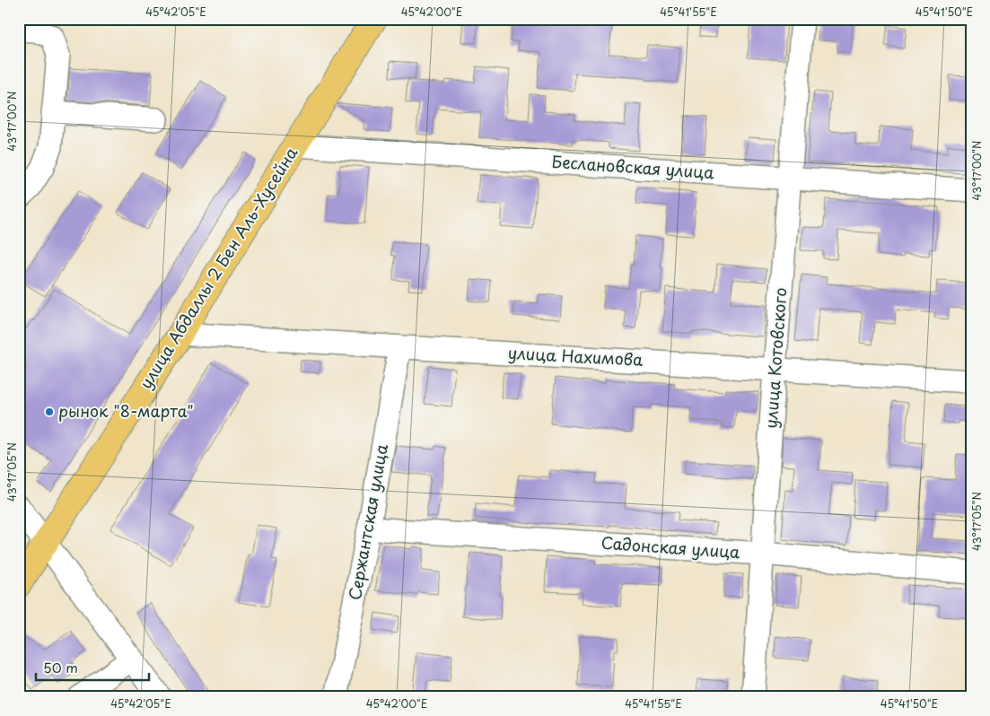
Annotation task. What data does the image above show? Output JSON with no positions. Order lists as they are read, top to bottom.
{
  "streets": {
    "main road": ["улица Абдаллы 2 Бен Аль-Хусейна"],
    "street": [
      "Беслановская улица",
      "улица Нахимова",
      "улица Котовского",
      "Сержантская улица",
      "Садонская улица"
    ]
  },
  "crossings": [
    ["Беслановская улица", "улица Абдаллы 2 Бен Аль-Хусейна"],
    ["Беслановская улица", "улица Котовского"],
    ["улица Абдаллы 2 Бен Аль-Хусейна", "улица Нахимова"],
    ["улица Нахимова", "улица Котовского"],
    ["улица Нахимова", "Сержантская улица"],
    ["улица Котовского", "Садонская улица"],
    ["Сержантская улица", "Садонская улица"]
  ],
  "places": ["рынок \"8-марта\""],
  "scale_bar": "50 m",
  "coordinates": [
    "45°42'05\"E",
    "45°42'00\"E",
    "45°41'55\"E",
    "45°41'50\"E",
    "43°17'00\"N",
    "43°17'05\"N"
  ]
}
